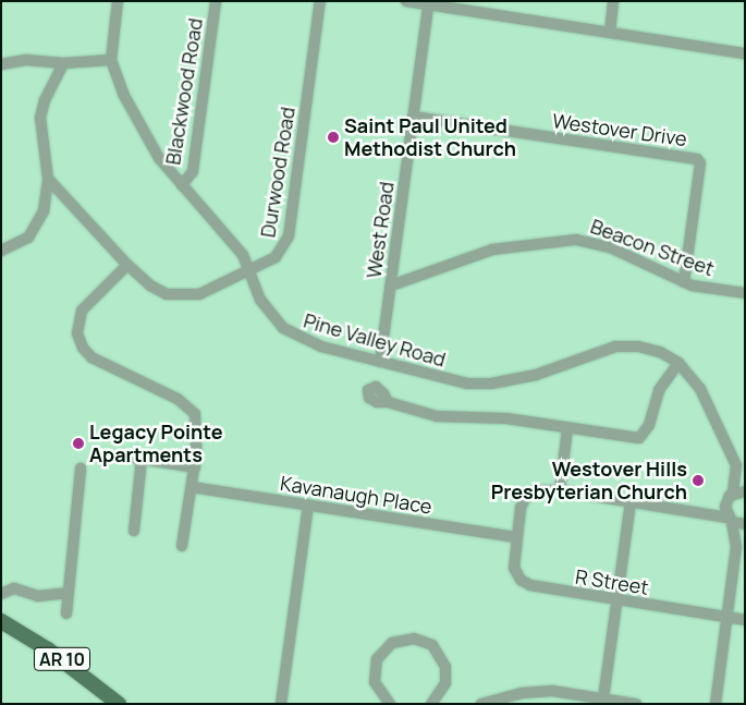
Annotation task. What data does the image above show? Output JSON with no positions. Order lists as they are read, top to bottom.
{
  "streets": {
    "main road": ["AR 10"],
    "street": [
      "Blackwood Road",
      "Westover Drive",
      "Durwood Road",
      "West Road",
      "Beacon Street",
      "Pine Valley Road",
      "Kavanaugh Place",
      "R Street"
    ]
  },
  "crossings": [
    ["Blackwood Road", "Pine Valley Road"],
    ["Westover Drive", "West Road"],
    ["Westover Drive", "Beacon Street"],
    ["Durwood Road", "Pine Valley Road"],
    ["West Road", "Beacon Street"],
    ["West Road", "Pine Valley Road"],
    ["Kavanaugh Place", "R Street"]
  ],
  "places": ["Saint Paul United Methodist Church", "Legacy Pointe Apartments", "Westover Hills Presbyterian Church"]
}
